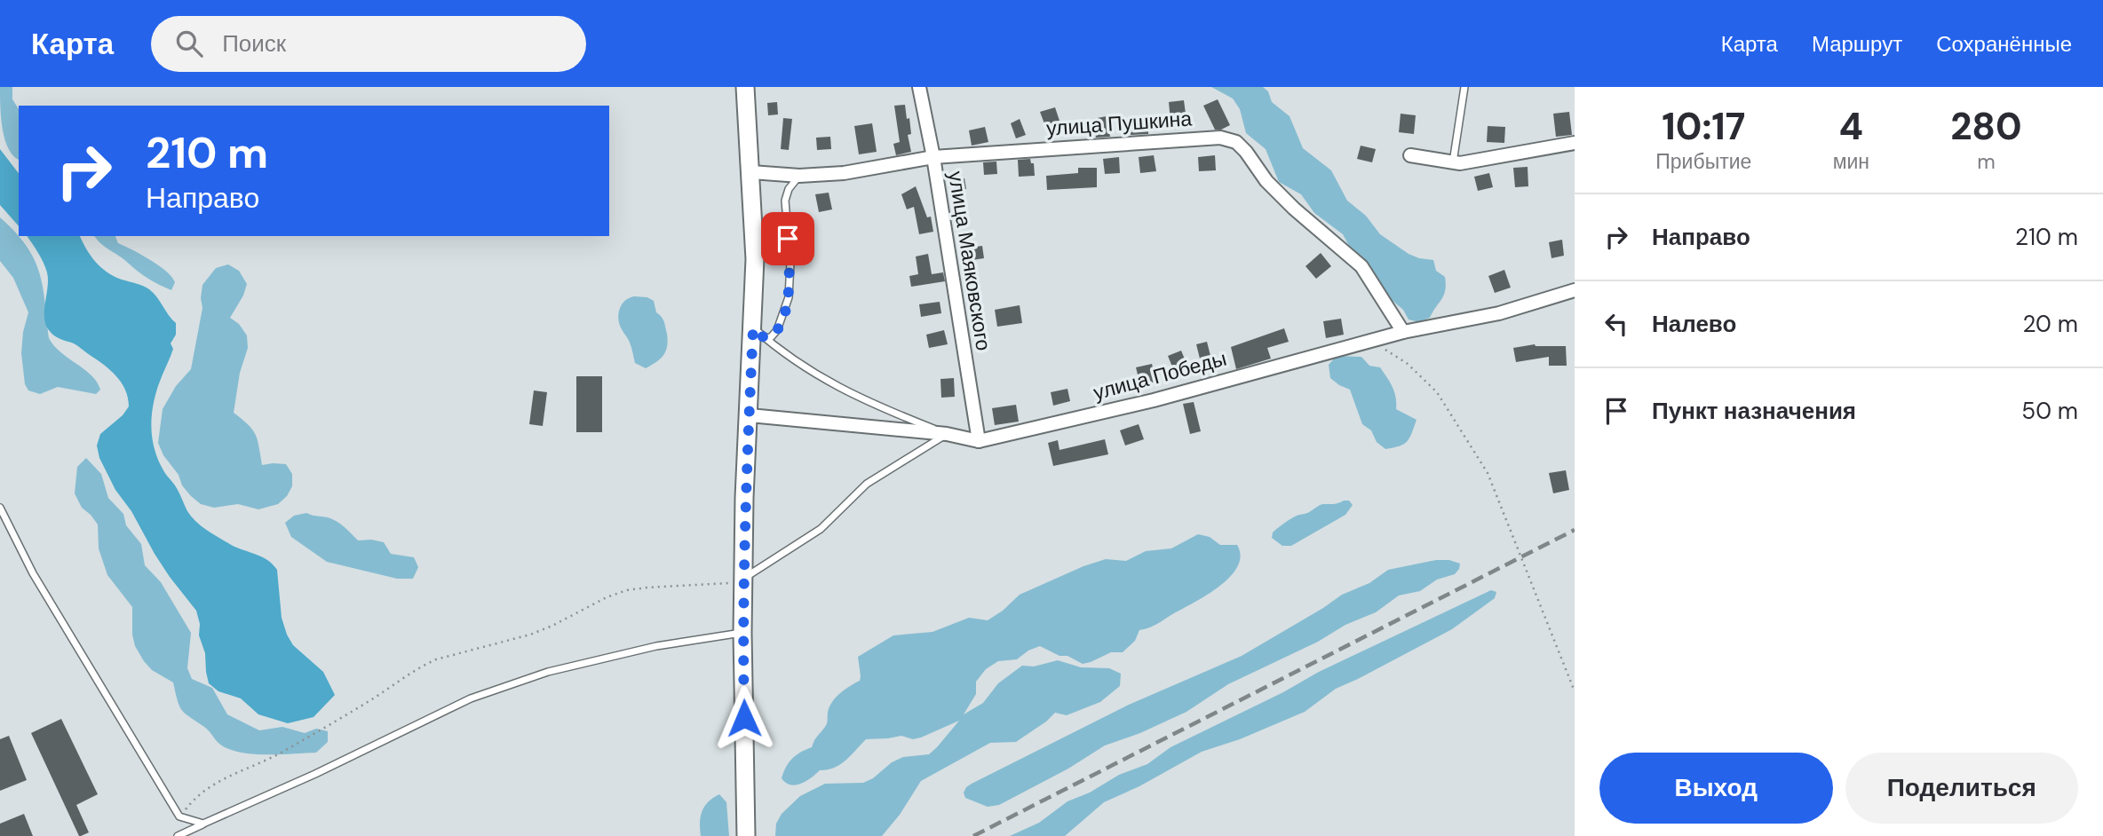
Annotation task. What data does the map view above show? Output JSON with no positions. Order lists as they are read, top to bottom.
{
  "streets": {
    "street": ["улица Пушкина", "улица Маяковского", "улица Победы"]
  },
  "crossings": [
    ["улица Пушкина", "улица Маяковского"],
    ["улица Пушкина", "улица Победы"],
    ["улица Маяковского", "улица Победы"]
  ],
  "page": {
    "header": "Карта",
    "search": "Поиск",
    "nav": ["Карта", "Маршрут", "Сохранённые"],
    "eta": [
      "10:17",
      "Прибытие",
      "4",
      "мин",
      "280",
      "m"
    ],
    "turn": ["210 m", "Направо"],
    "list": [
      {
        "name": "Направо",
        "value": "210 m"
      },
      {
        "name": "Налево",
        "value": "20 m"
      },
      {
        "name": "Пункт назначения",
        "value": "50 m"
      }
    ],
    "buttons": ["Выход", "Поделиться"]
  }
}
